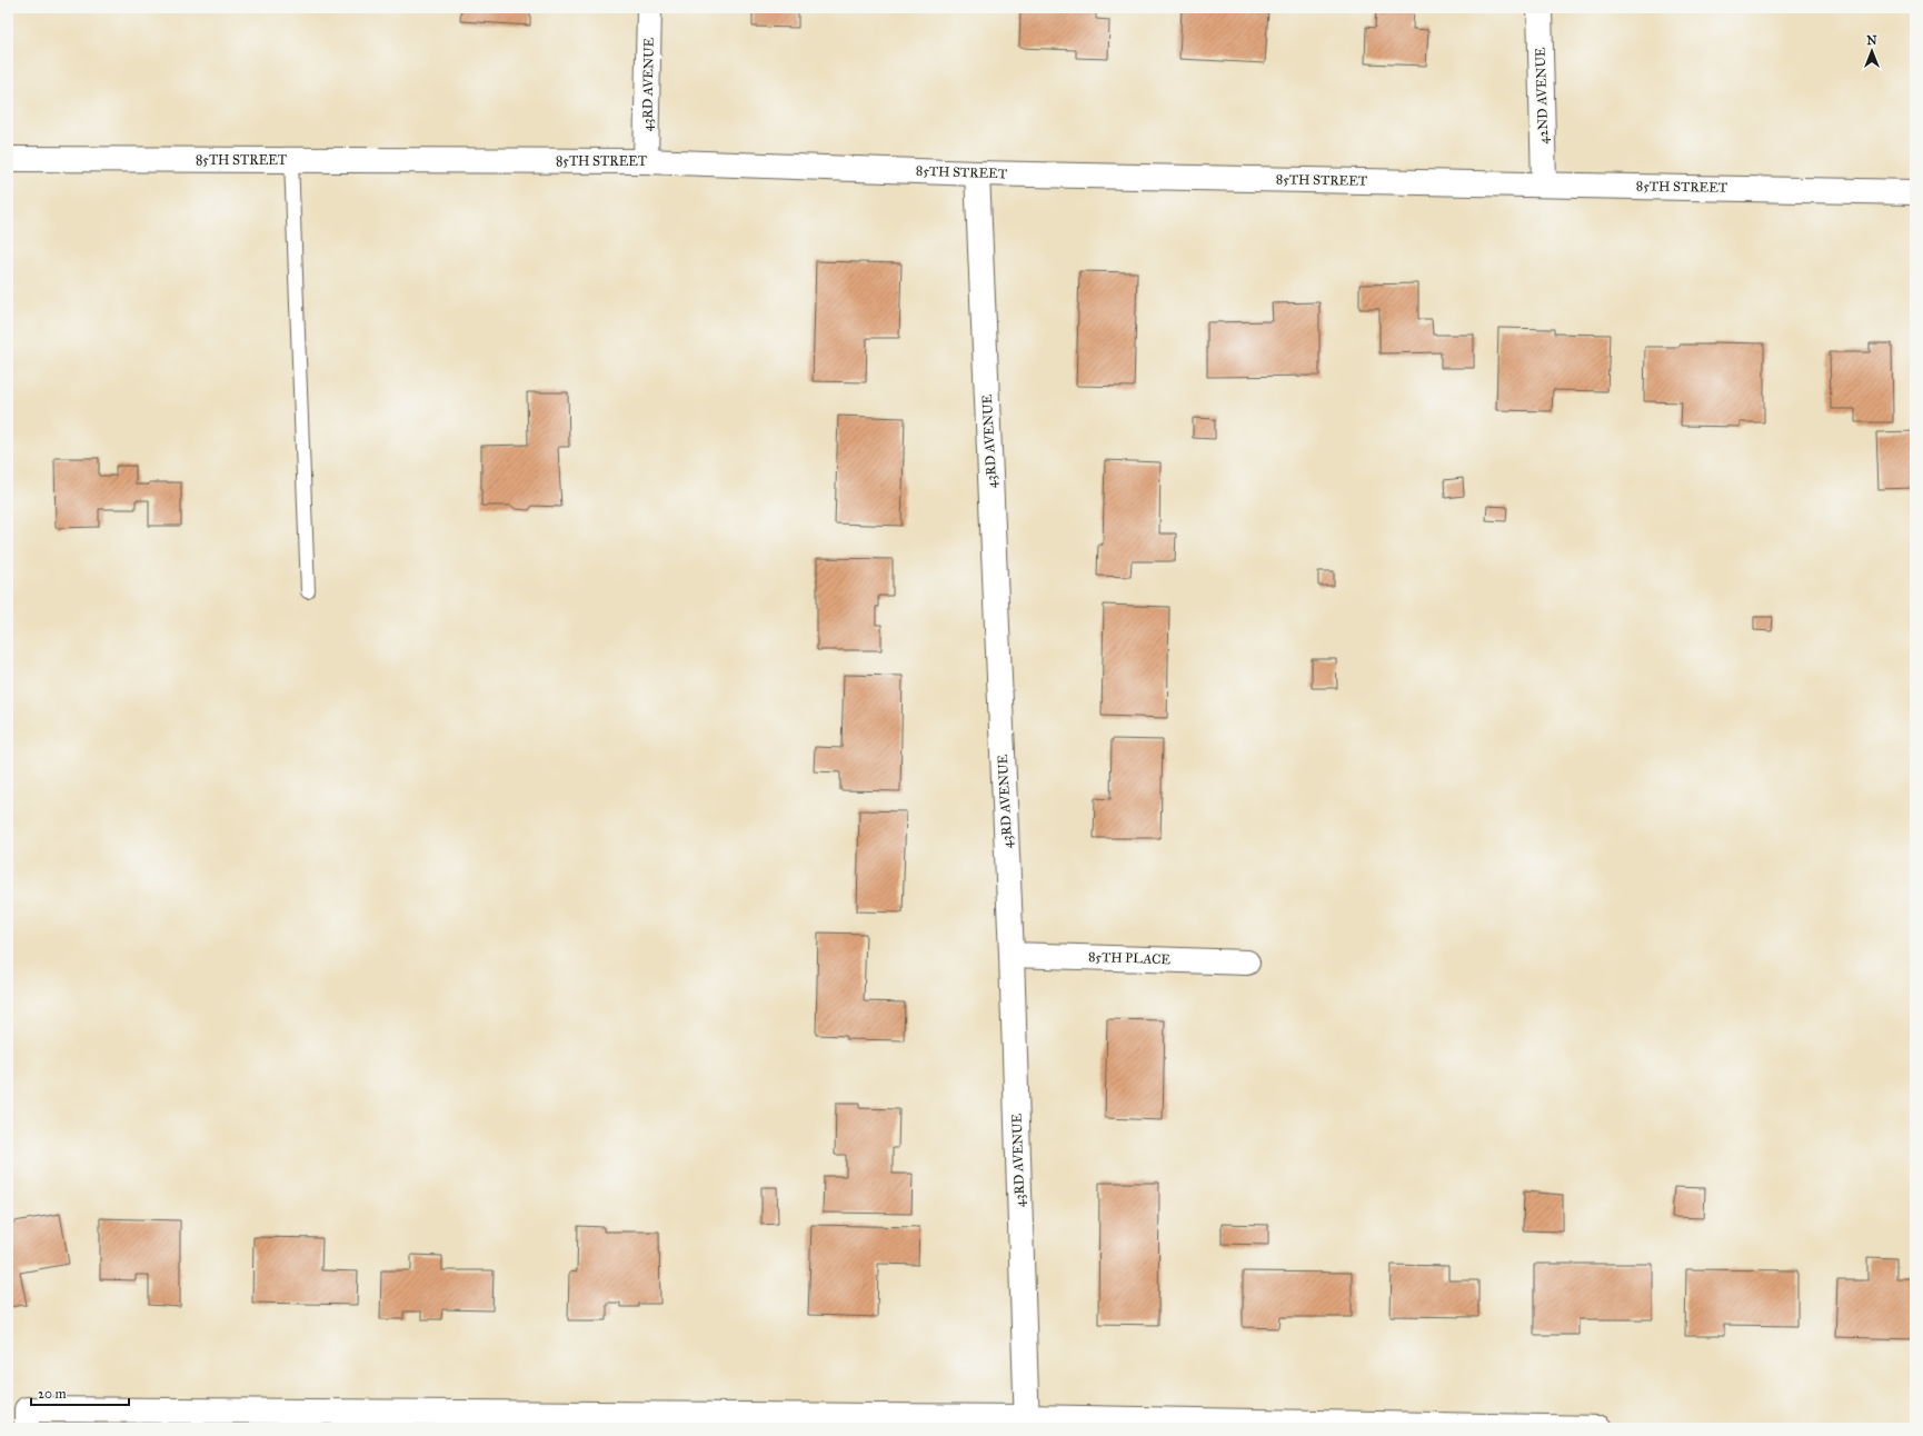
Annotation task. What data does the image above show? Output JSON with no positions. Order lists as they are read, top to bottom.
{
  "streets": {
    "street": [
      "43RD AVENUE",
      "42ND AVENUE",
      "85TH STREET",
      "85TH PLACE"
    ]
  },
  "crossings": [
    ["43RD AVENUE", "85TH STREET"],
    ["43RD AVENUE", "85TH PLACE"],
    ["42ND AVENUE", "85TH STREET"]
  ],
  "scale_bar": "20 m",
  "north": "top"
}
